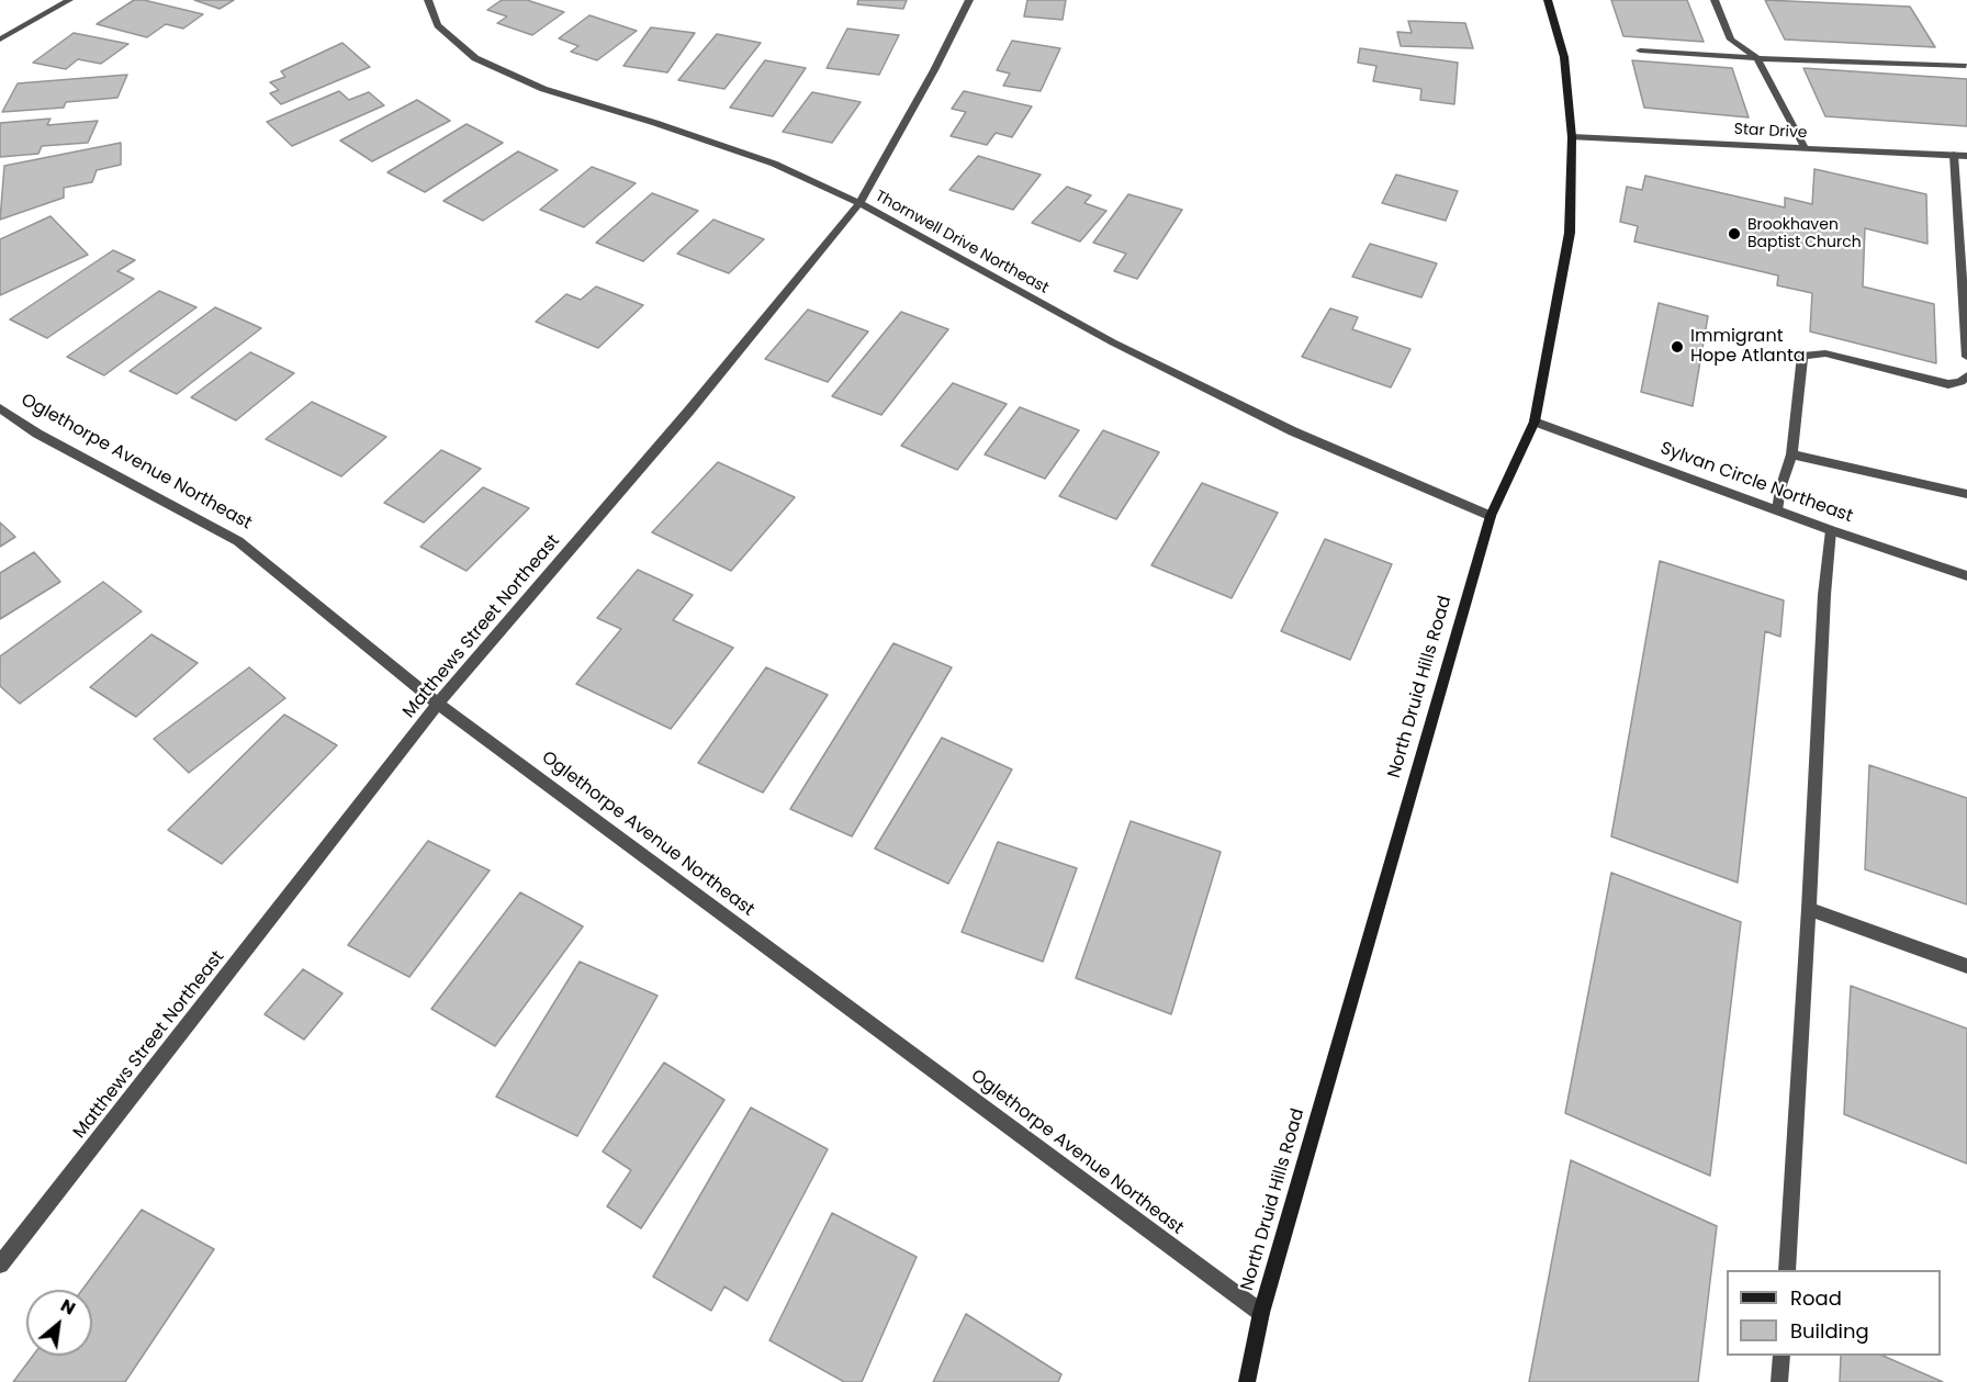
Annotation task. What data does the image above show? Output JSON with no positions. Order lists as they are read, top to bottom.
{
  "streets": {
    "main road": ["North Druid Hills Road"],
    "street": [
      "Star Drive",
      "Thornwell Drive Northeast",
      "Oglethorpe Avenue Northeast",
      "Sylvan Circle Northeast",
      "Matthews Street Northeast"
    ]
  },
  "crossings": [
    ["Star Drive", "North Druid Hills Road"],
    ["Thornwell Drive Northeast", "Matthews Street Northeast"],
    ["Thornwell Drive Northeast", "North Druid Hills Road"],
    ["Oglethorpe Avenue Northeast", "Matthews Street Northeast"],
    ["Oglethorpe Avenue Northeast", "North Druid Hills Road"],
    ["Sylvan Circle Northeast", "North Druid Hills Road"]
  ],
  "places": ["Brookhaven Baptist Church", "Immigrant Hope Atlanta"],
  "legend": ["Road", "Building"],
  "north": "top right"
}
